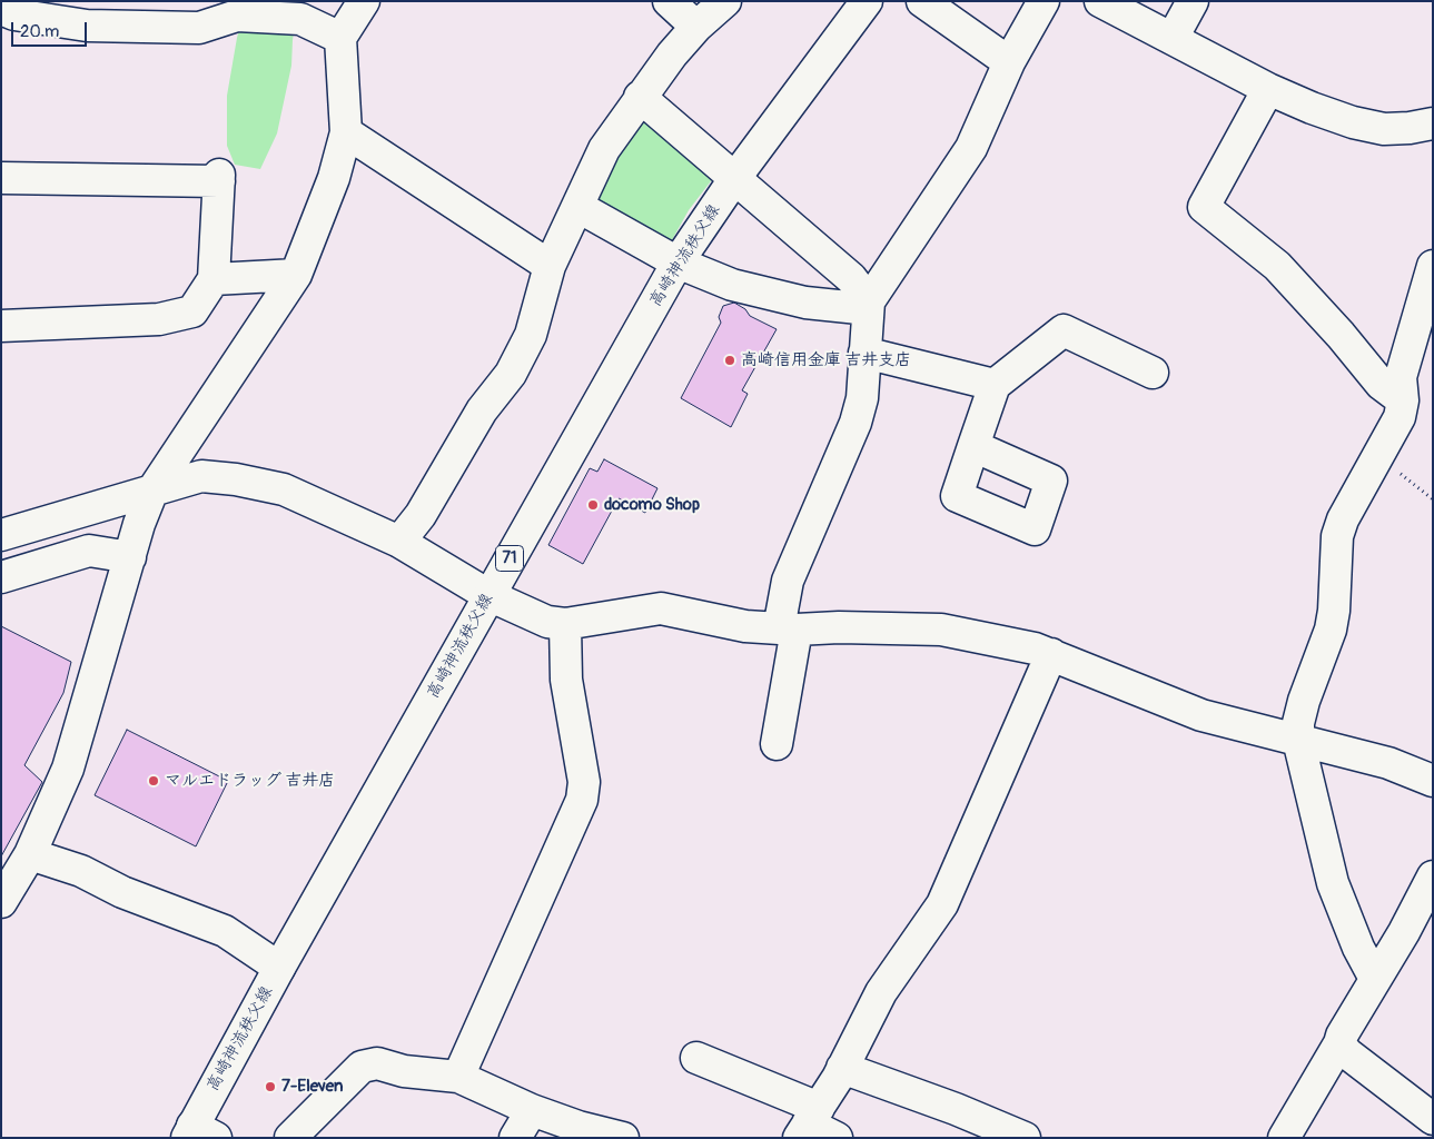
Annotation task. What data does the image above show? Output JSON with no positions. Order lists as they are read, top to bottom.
{
  "streets": {
    "street": ["高崎神流秩父線", "71"]
  },
  "places": [
    "高崎信用金庫 吉井支店",
    "docomo Shop",
    "マルエドラッグ 吉井店",
    "7-Eleven"
  ],
  "scale_bar": "20 m"
}
